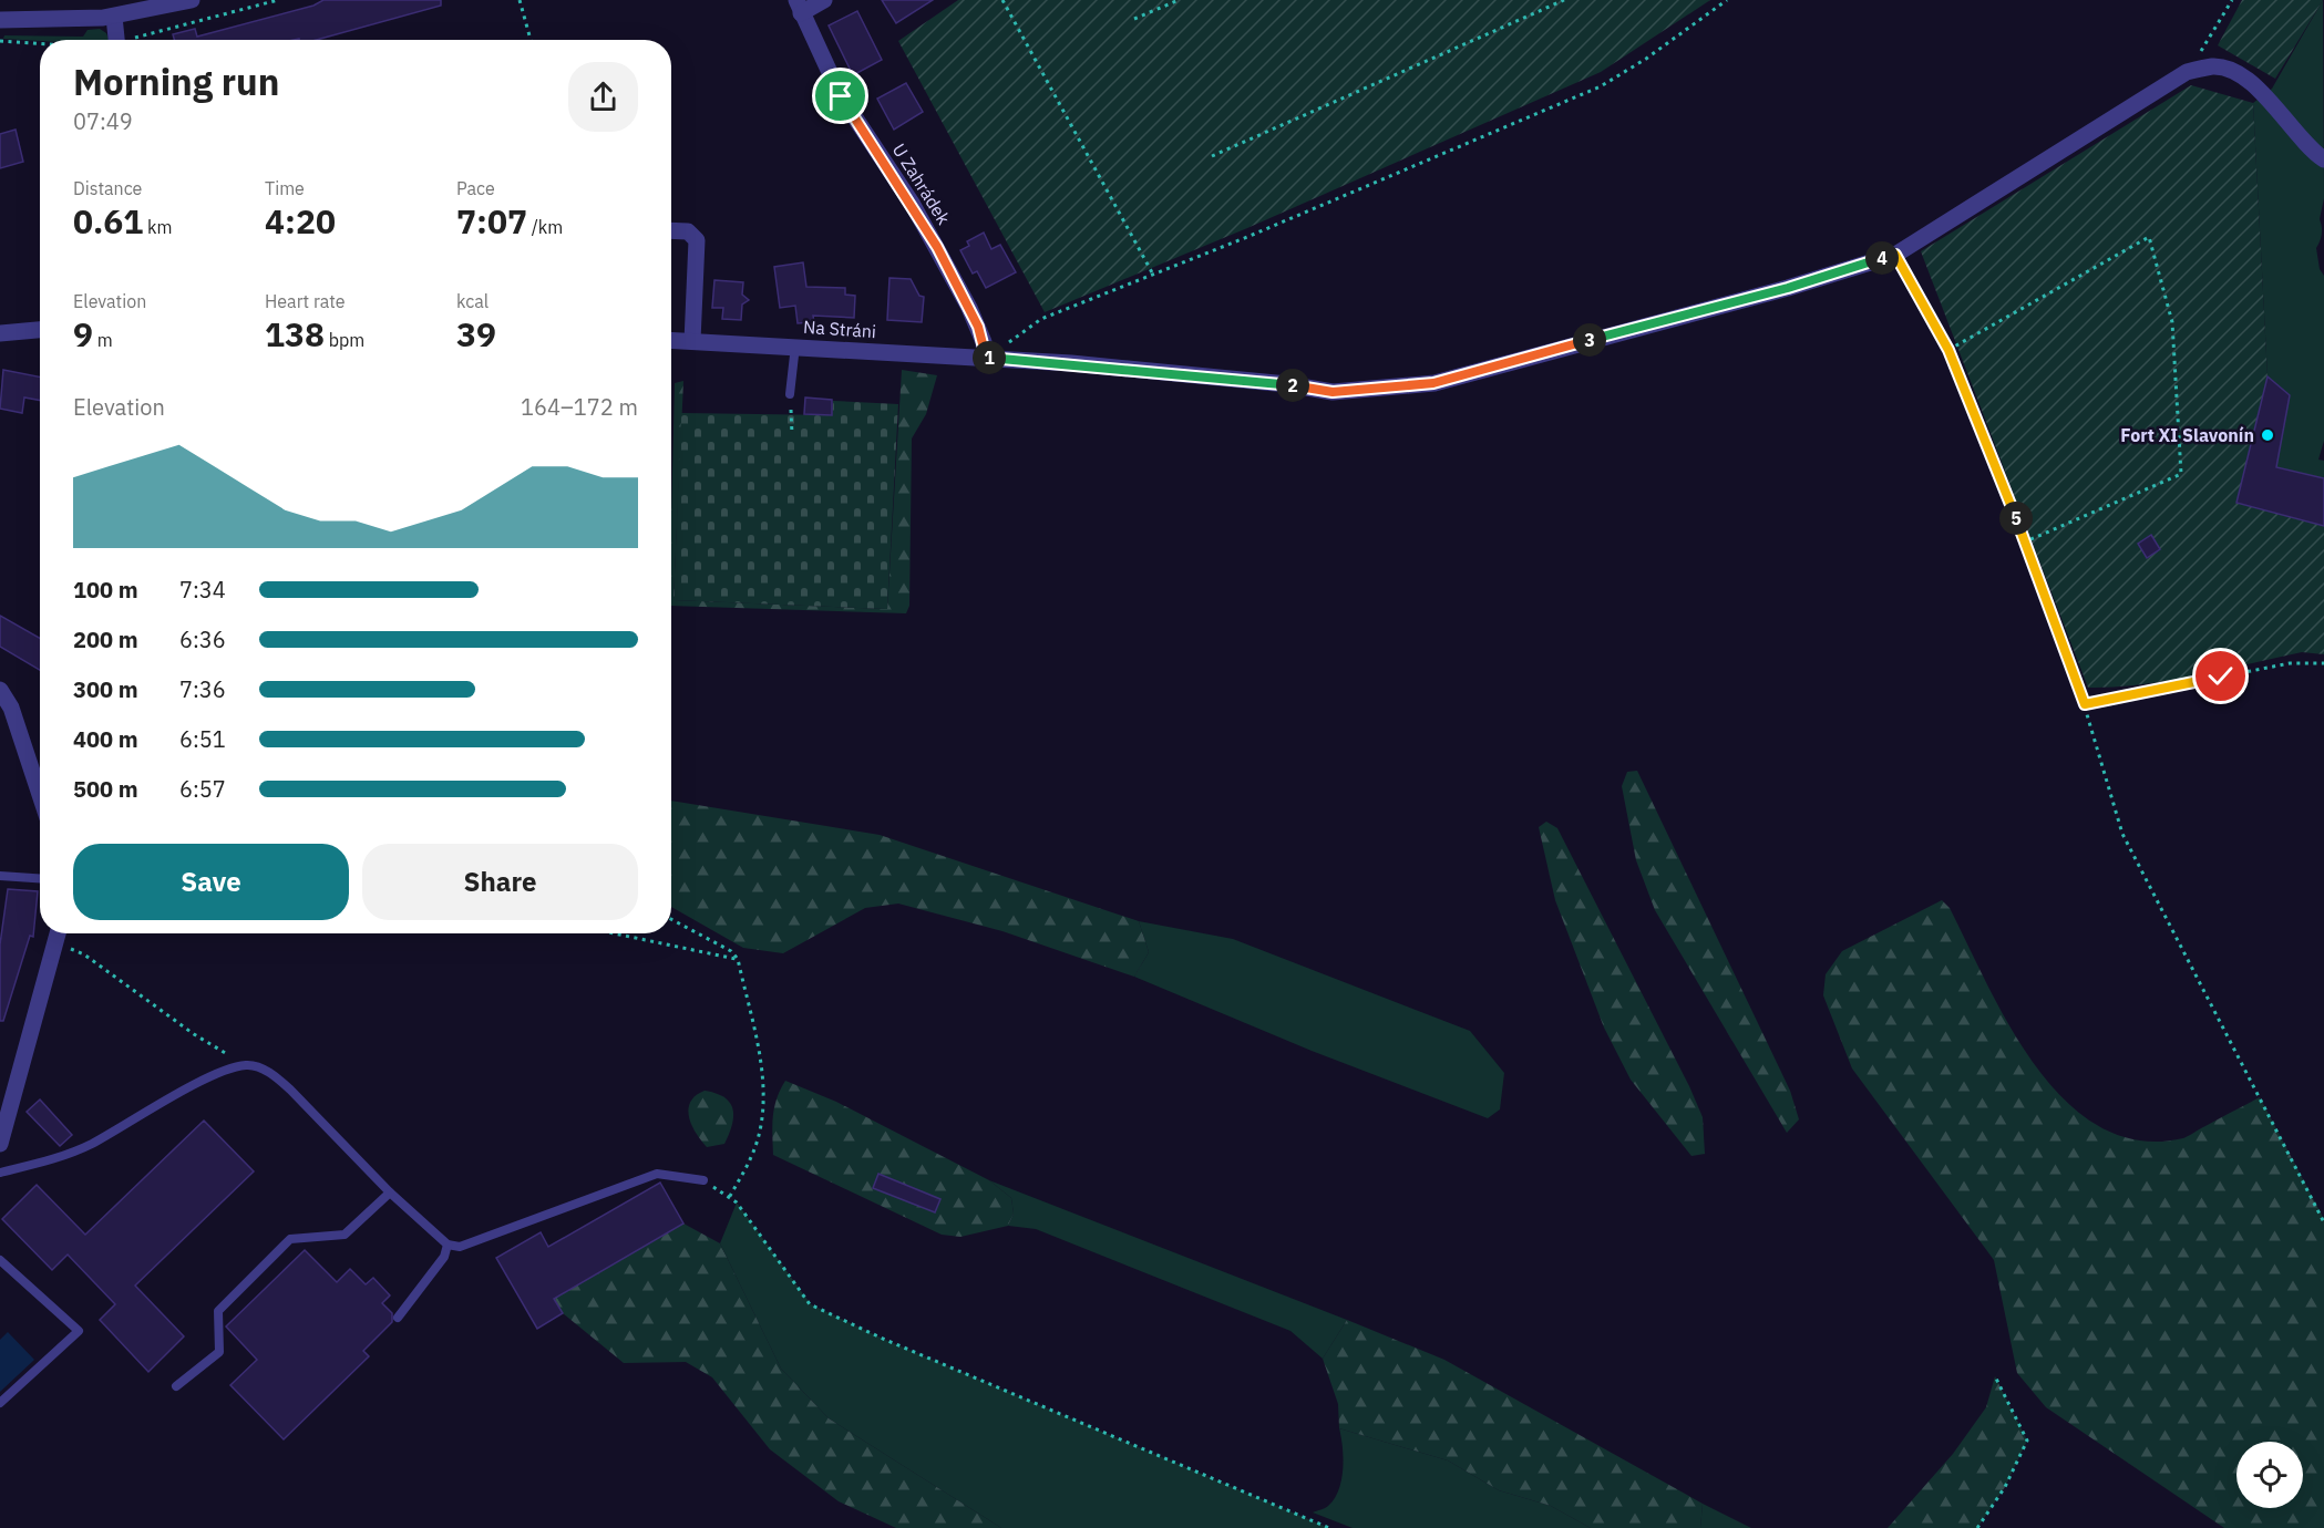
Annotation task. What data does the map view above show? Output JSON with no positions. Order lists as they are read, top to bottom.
{
  "streets": {
    "street": ["U Zahrádek", "Na Stráni"]
  },
  "crossings": [
    ["U Zahrádek", "Na Stráni"]
  ],
  "places": ["Fort XI Slavonín"],
  "page": {
    "heading": ["Morning run", "07:49"],
    "stats": [
      ["Distance", "0.61 km"],
      ["Time", "4:20"],
      ["Pace", "7:07 /km"],
      ["Elevation", "9 m"],
      ["Heart rate", "138 bpm"],
      ["kcal", "39"]
    ],
    "pins": [
      "4",
      "3",
      "1",
      "2",
      "5"
    ],
    "chart": ["Elevation", "164–172 m"],
    "list": [
      {
        "name": "100 m",
        "note": "7:34"
      },
      {
        "name": "200 m",
        "note": "6:36"
      },
      {
        "name": "300 m",
        "note": "7:36"
      },
      {
        "name": "400 m",
        "note": "6:51"
      },
      {
        "name": "500 m",
        "note": "6:57"
      }
    ],
    "buttons": ["Save", "Share"]
  }
}
